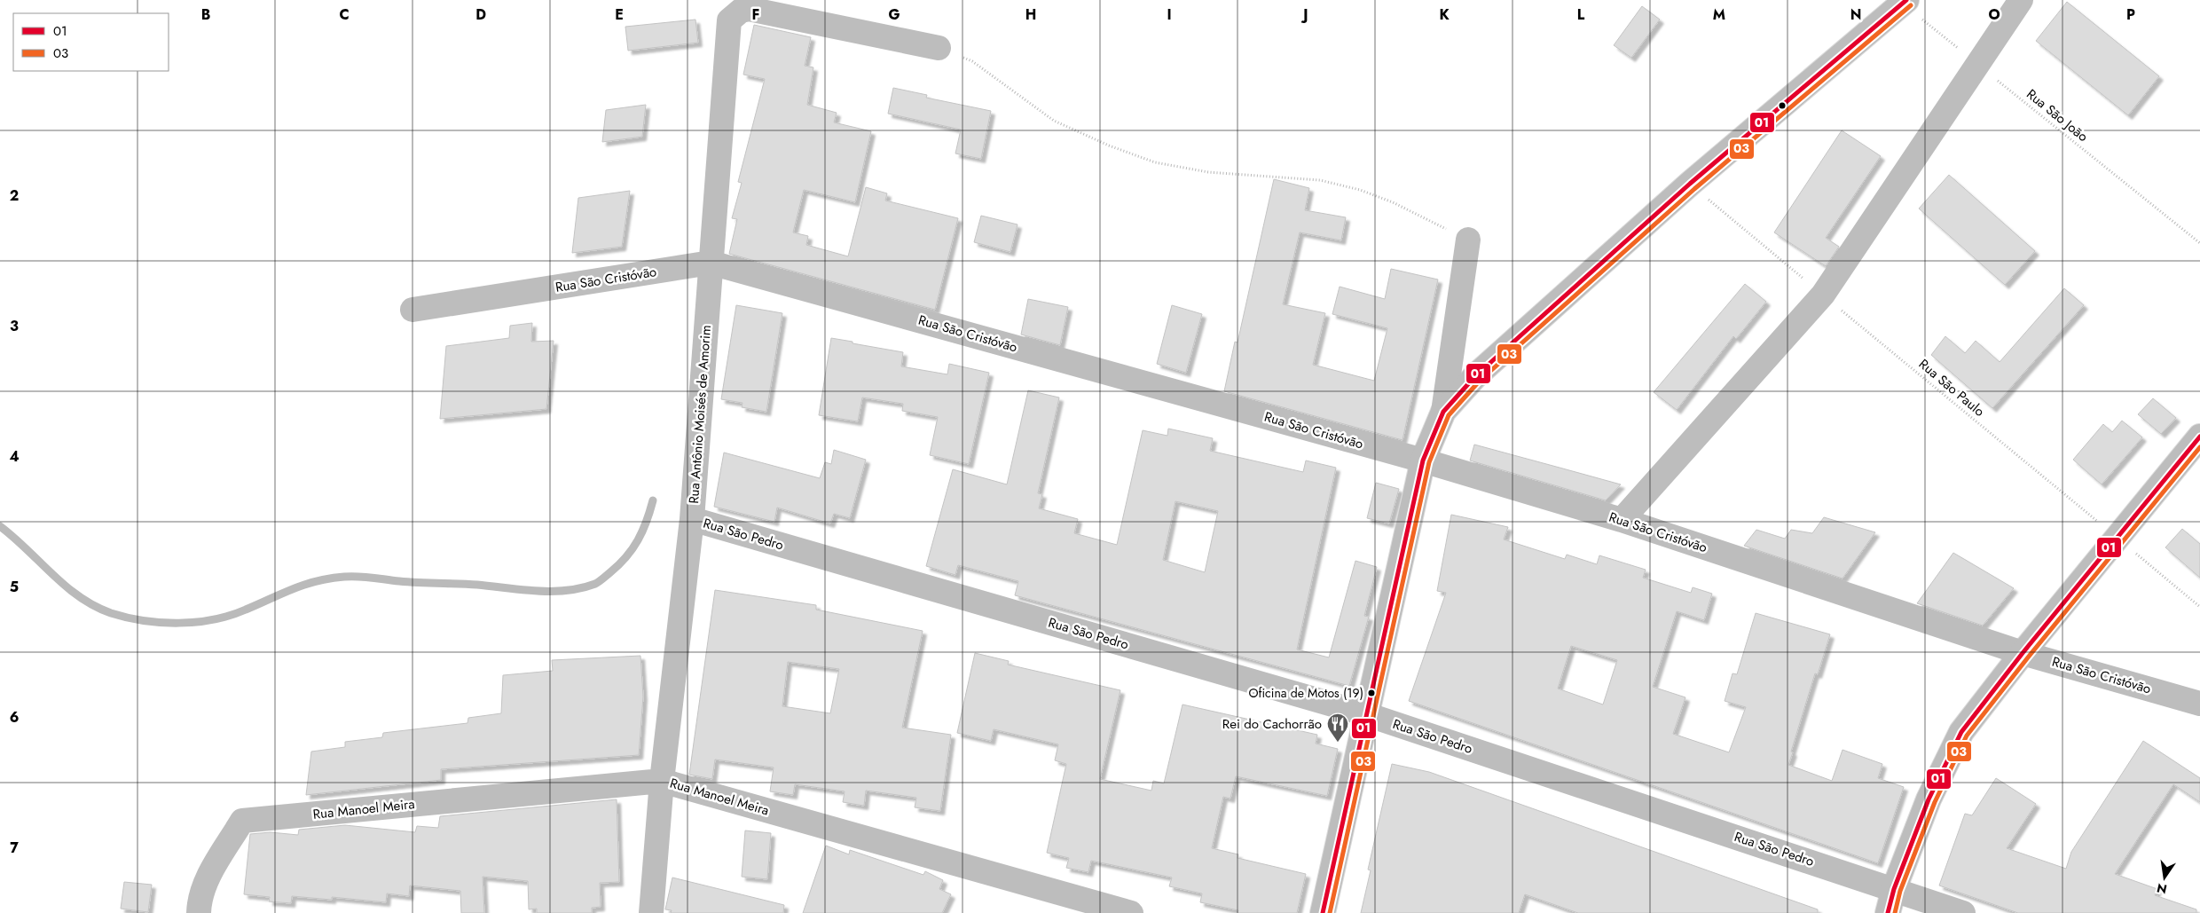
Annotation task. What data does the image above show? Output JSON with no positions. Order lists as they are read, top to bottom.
{
  "streets": {
    "street": [
      "Rua São Cristóvão",
      "Rua Antônio Moisés de Amorim",
      "Rua São Pedro",
      "Rua Manoel Meira"
    ],
    "path": ["Rua São João", "Rua São Paulo"]
  },
  "crossings": [
    ["Rua São Cristóvão", "Rua Antônio Moisés de Amorim"],
    ["Rua Antônio Moisés de Amorim", "Rua São Pedro"],
    ["Rua Antônio Moisés de Amorim", "Rua Manoel Meira"]
  ],
  "places": {
    "other": ["Oficina de Motos (19)"],
    "restaurant": ["Rei do Cachorrão"]
  },
  "lines": ["transit line 01", "transit line 03"],
  "legend": ["01", "03"],
  "north": "bottom",
  "grid": {
    "columns": [
      "B",
      "C",
      "D",
      "E",
      "F",
      "G",
      "H",
      "I",
      "J",
      "K",
      "L",
      "M",
      "N",
      "O",
      "P"
    ],
    "rows": [
      "2",
      "3",
      "4",
      "5",
      "6",
      "7"
    ]
  }
}
